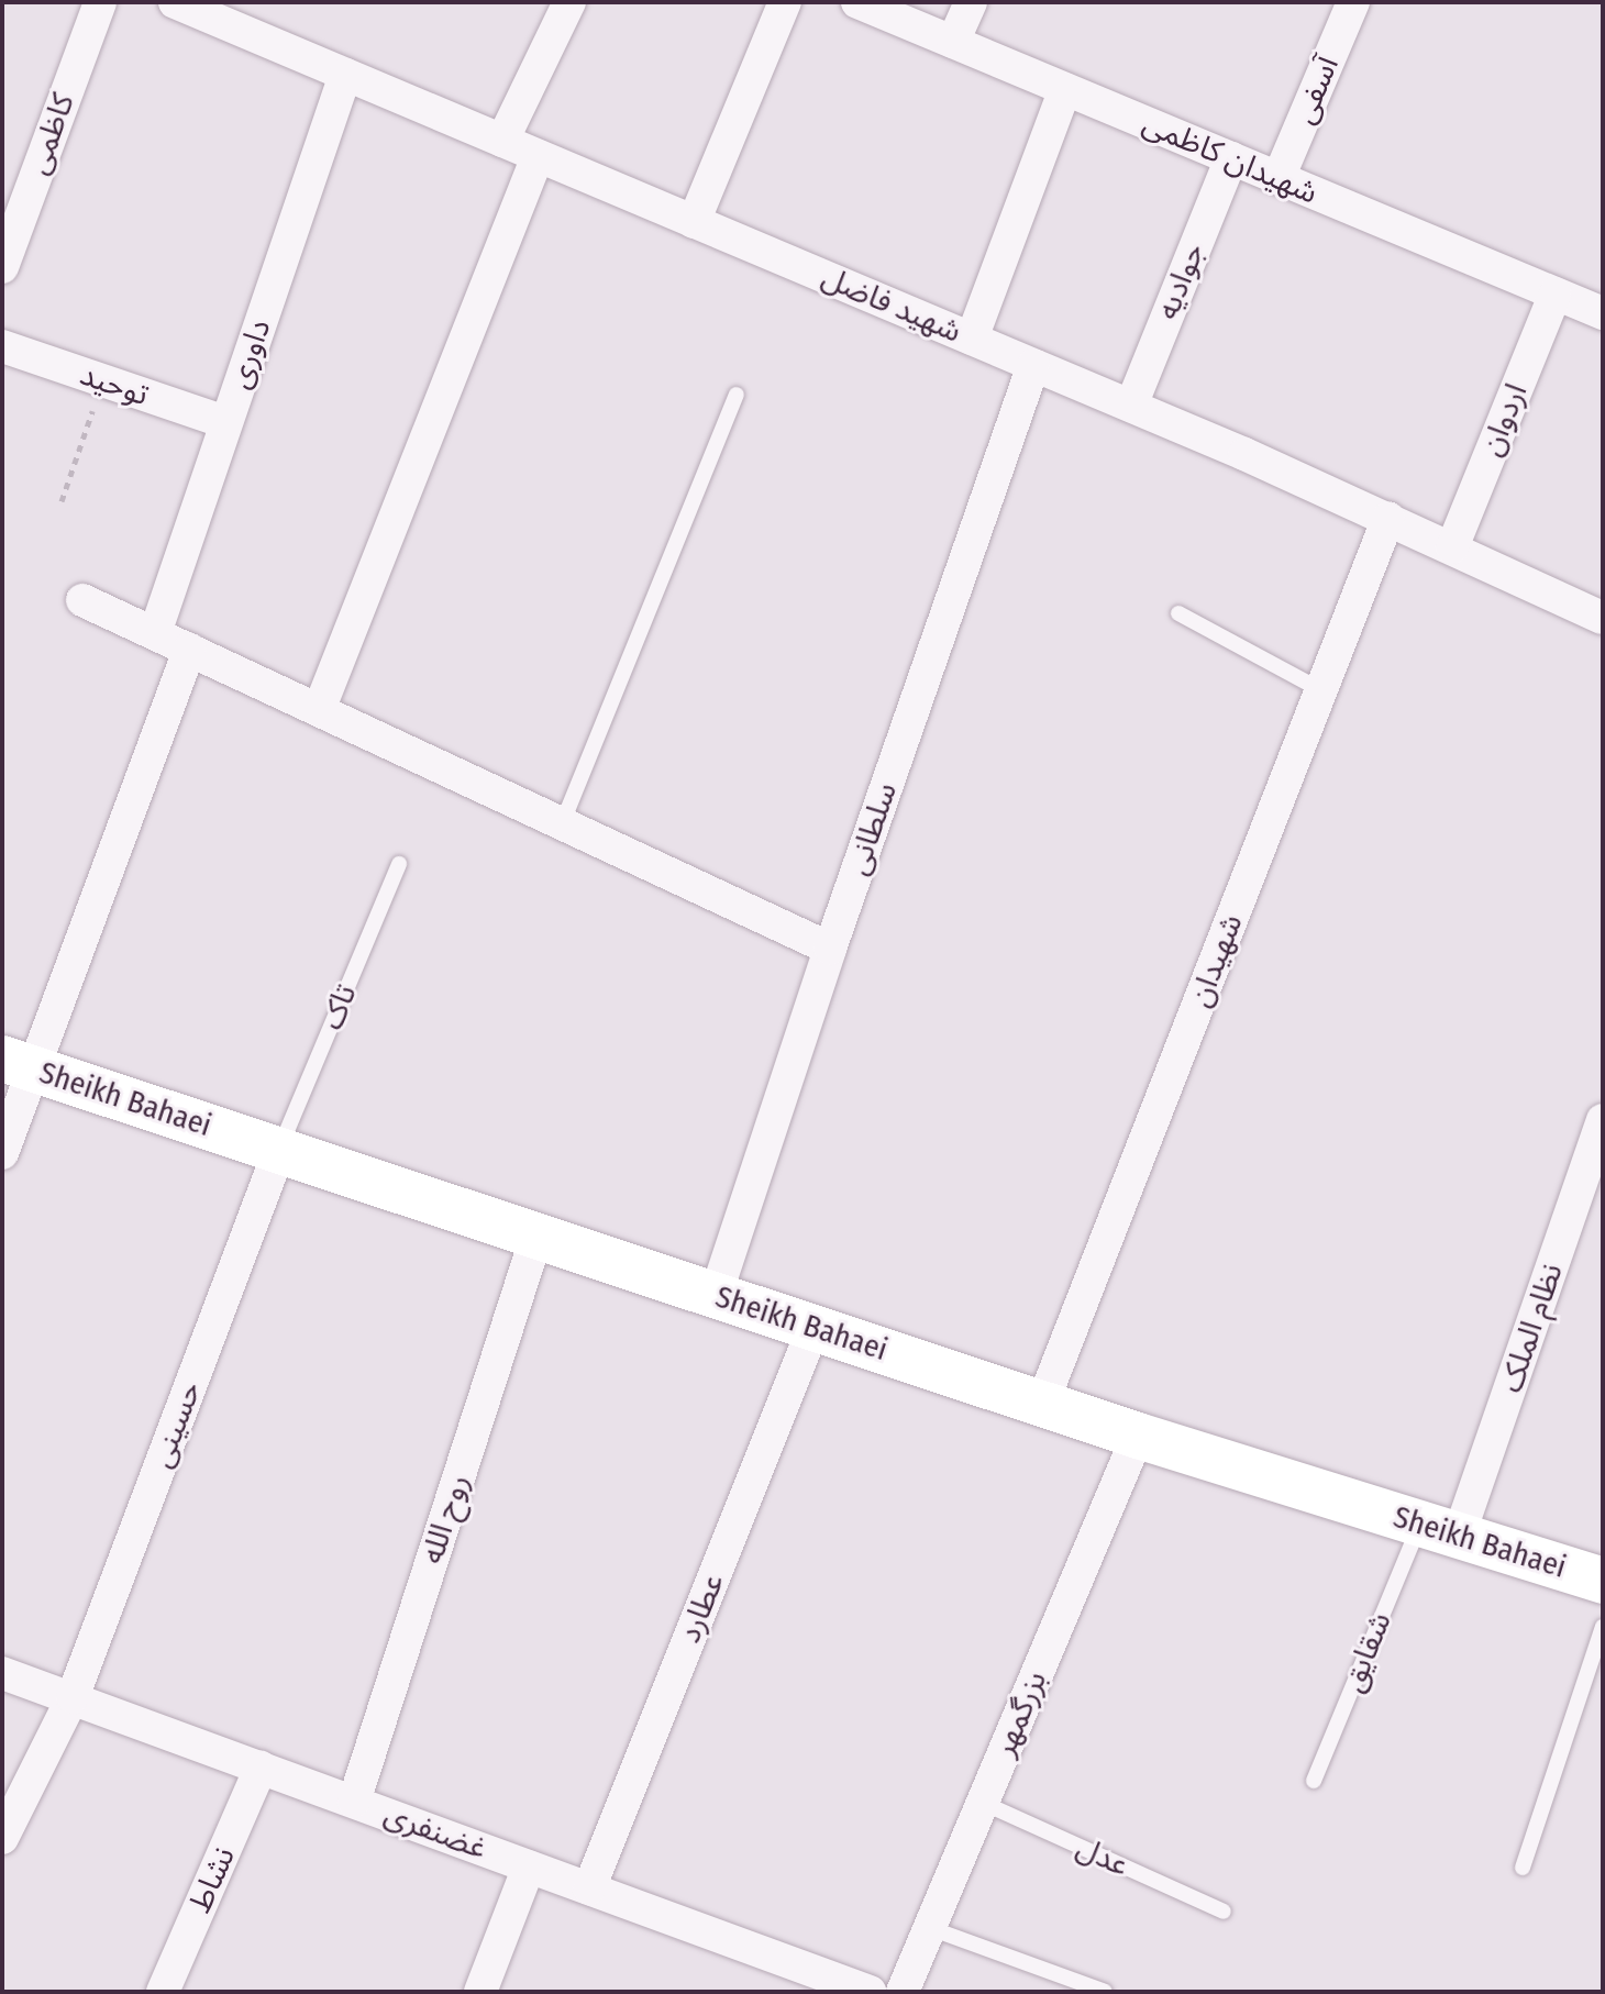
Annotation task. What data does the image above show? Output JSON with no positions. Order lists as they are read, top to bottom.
{
  "streets": {
    "main road": ["Sheikh Bahaei"],
    "street": [
      "آسفی",
      "کاظمی",
      "شهیدان کاظمی",
      "جوادیه",
      "شهید فاضل",
      "داوری",
      "توحید",
      "اردوان",
      "سلطانی",
      "شهیدان",
      "نظام الملک",
      "حسینی",
      "روح الله",
      "عطارد",
      "بزرگمهر",
      "غضنفری",
      "نشاط"
    ],
    "lane": ["تاک", "شقایق", "عدل"]
  },
  "crossings": [
    ["آسفی", "شهیدان کاظمی"],
    ["شهیدان کاظمی", "جوادیه"],
    ["شهیدان کاظمی", "اردوان"],
    ["جوادیه", "شهید فاضل"],
    ["شهید فاضل", "داوری"],
    ["شهید فاضل", "اردوان"],
    ["شهید فاضل", "سلطانی"],
    ["شهید فاضل", "شهیدان"],
    ["داوری", "توحید"],
    ["سلطانی", "Sheikh Bahaei"],
    ["شهیدان", "Sheikh Bahaei"],
    ["تاک", "Sheikh Bahaei"],
    ["تاک", "حسینی"],
    ["Sheikh Bahaei", "نظام الملک"],
    ["Sheikh Bahaei", "حسینی"],
    ["Sheikh Bahaei", "روح الله"],
    ["Sheikh Bahaei", "عطارد"],
    ["Sheikh Bahaei", "شقایق"],
    ["Sheikh Bahaei", "بزرگمهر"],
    ["نظام الملک", "شقایق"],
    ["حسینی", "غضنفری"],
    ["روح الله", "غضنفری"],
    ["عطارد", "غضنفری"],
    ["بزرگمهر", "عدل"],
    ["غضنفری", "نشاط"]
  ]
}
